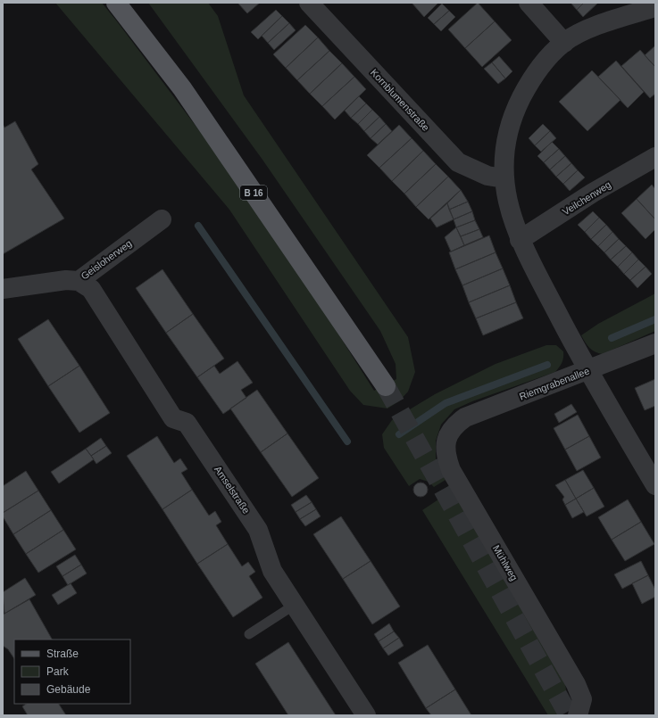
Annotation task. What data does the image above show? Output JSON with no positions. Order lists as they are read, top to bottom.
{
  "streets": {
    "main road": ["B 16"],
    "street": [
      "Kornblumenstraße",
      "Veilchenweg",
      "Geisloherweg",
      "Riemgrabenallee",
      "Amselstraße",
      "Mühlweg"
    ]
  },
  "crossings": [
    ["Geisloherweg", "Amselstraße"],
    ["Riemgrabenallee", "Mühlweg"]
  ],
  "legend": ["Straße", "Park", "Gebäude"]
}
